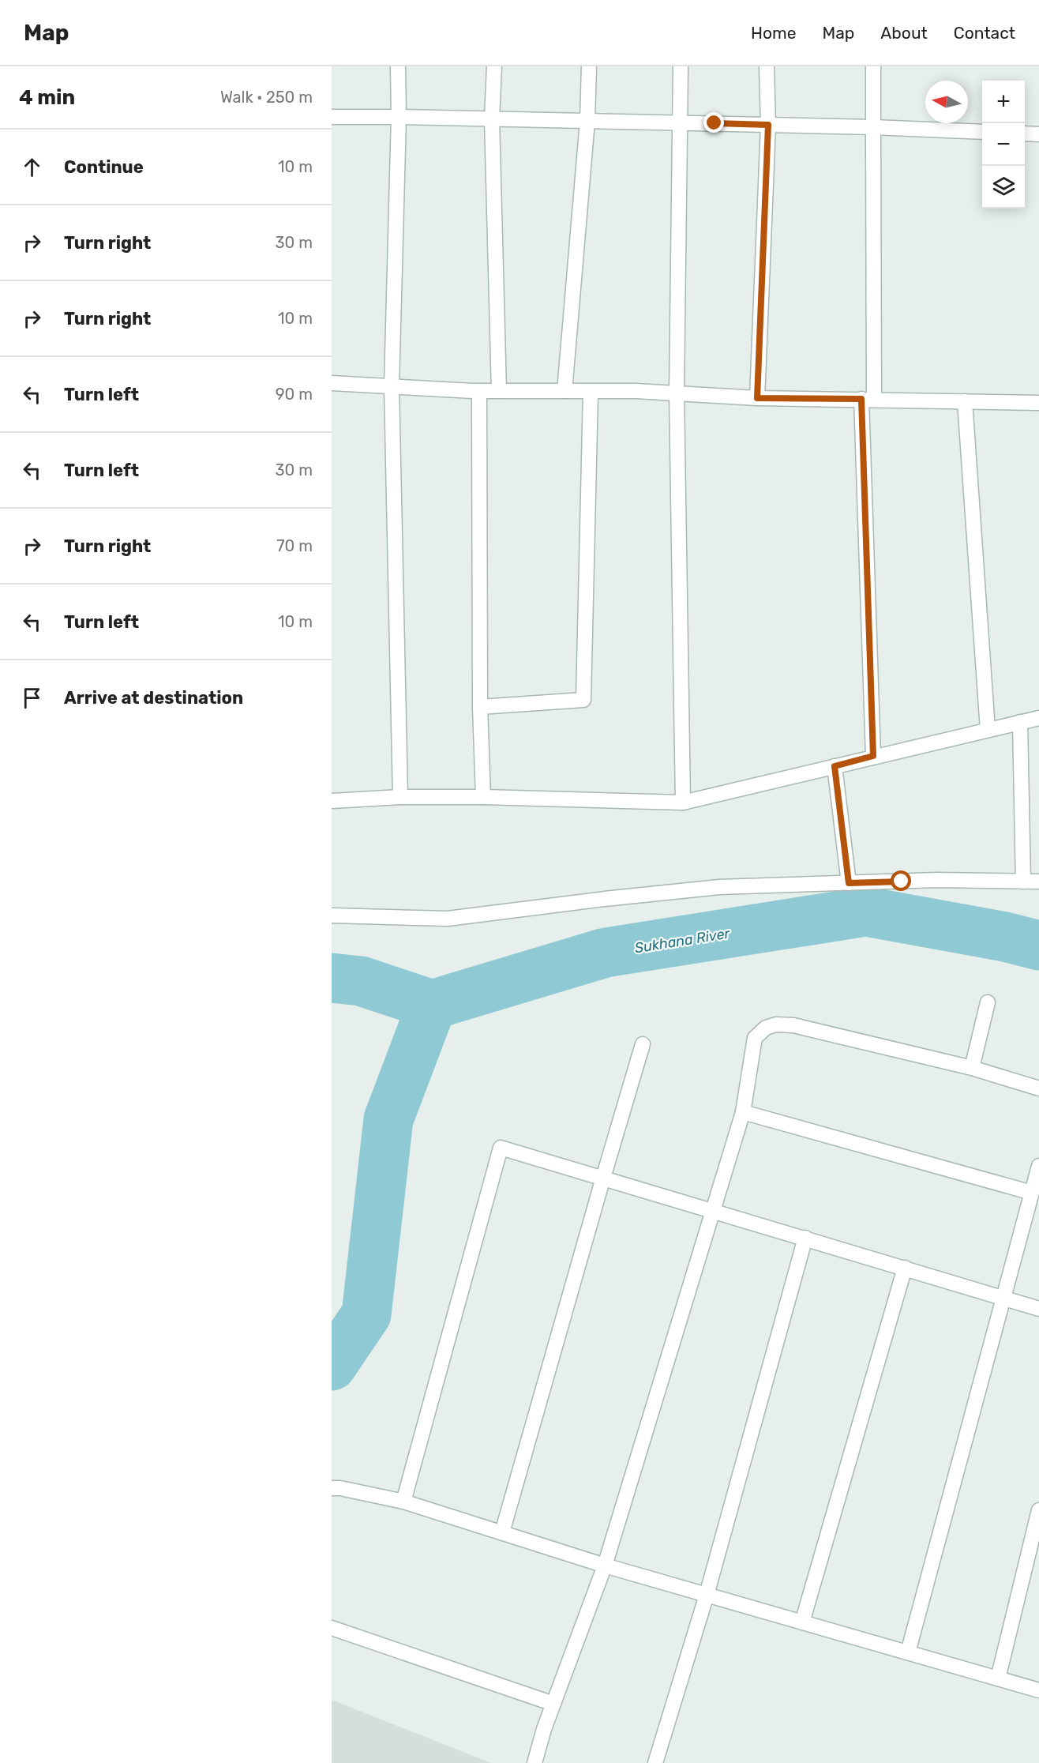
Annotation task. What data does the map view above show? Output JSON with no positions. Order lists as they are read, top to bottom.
{
  "water": ["Sukhana River"],
  "north": "left",
  "page": {
    "header": "Map",
    "nav": [
      "Home",
      "Map",
      "About",
      "Contact"
    ],
    "heading": ["4 min", "Walk · 250 m"],
    "map_buttons": ["+", "−"],
    "list": [
      ["Continue", "10 m"],
      ["Turn right", "30 m"],
      ["Turn right", "10 m"],
      ["Turn left", "90 m"],
      ["Turn left", "30 m"],
      ["Turn right", "70 m"],
      ["Turn left", "10 m"],
      "Arrive at destination"
    ]
  }
}
